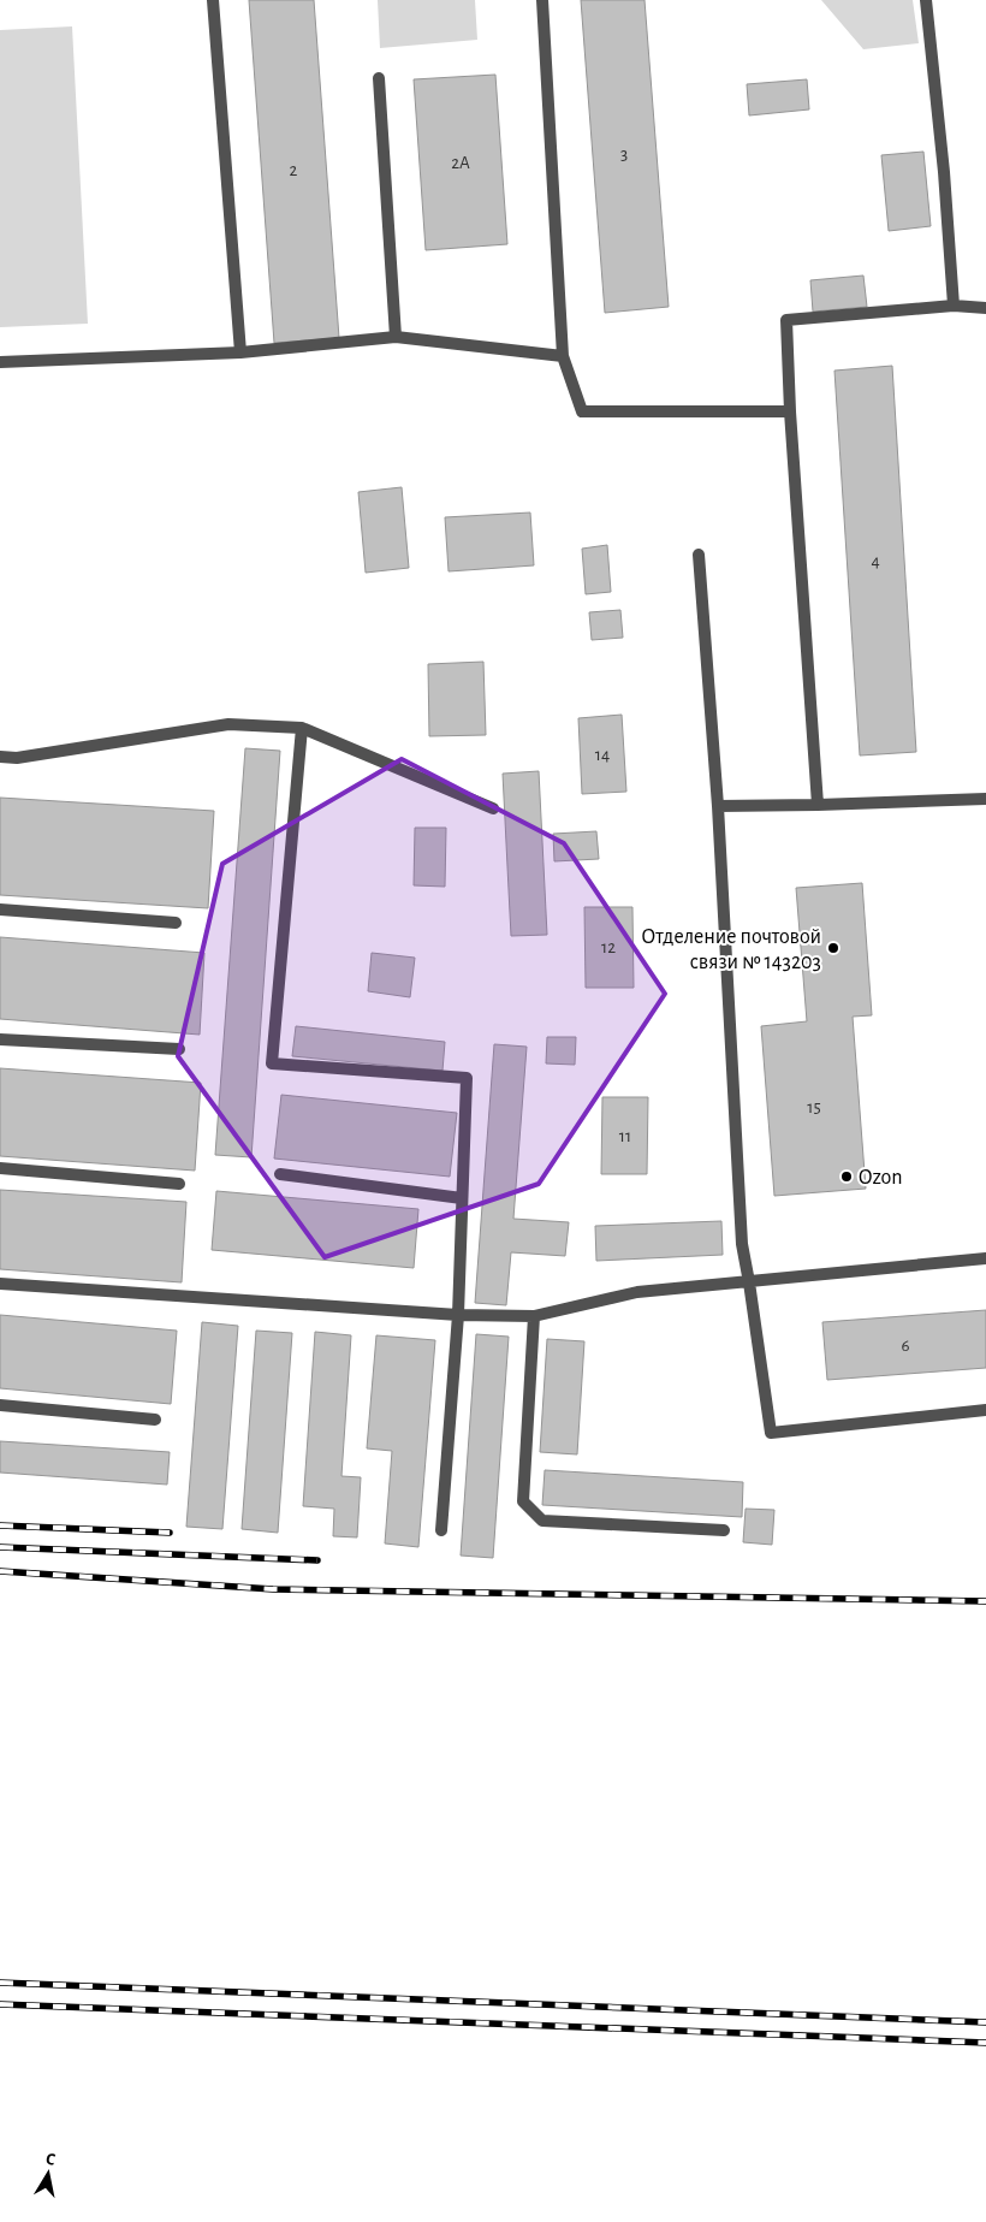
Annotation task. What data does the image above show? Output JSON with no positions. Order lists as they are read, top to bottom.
{
  "places": ["Отделение почтовой связи № 143203", "Ozon"],
  "house_numbers": [
    "3",
    "2А",
    "2",
    "4",
    "14",
    "12",
    "15",
    "11",
    "6"
  ],
  "north": "top"
}
